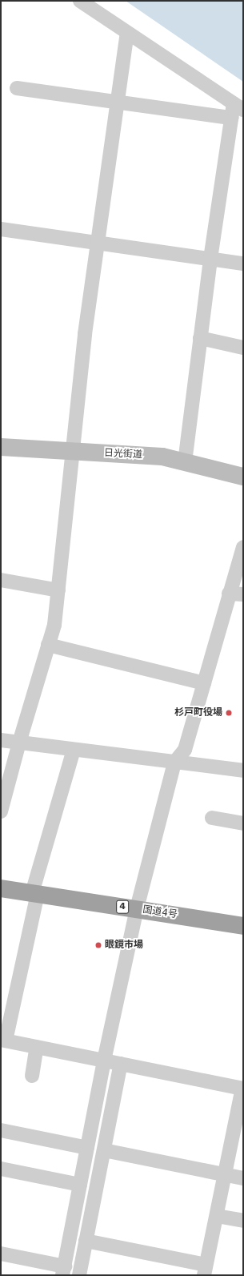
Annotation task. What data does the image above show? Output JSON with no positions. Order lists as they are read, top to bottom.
{
  "streets": {
    "highway": ["4", "国道4号"],
    "main road": ["日光街道"]
  },
  "places": ["杉戸町役場", "眼鏡市場"]
}
